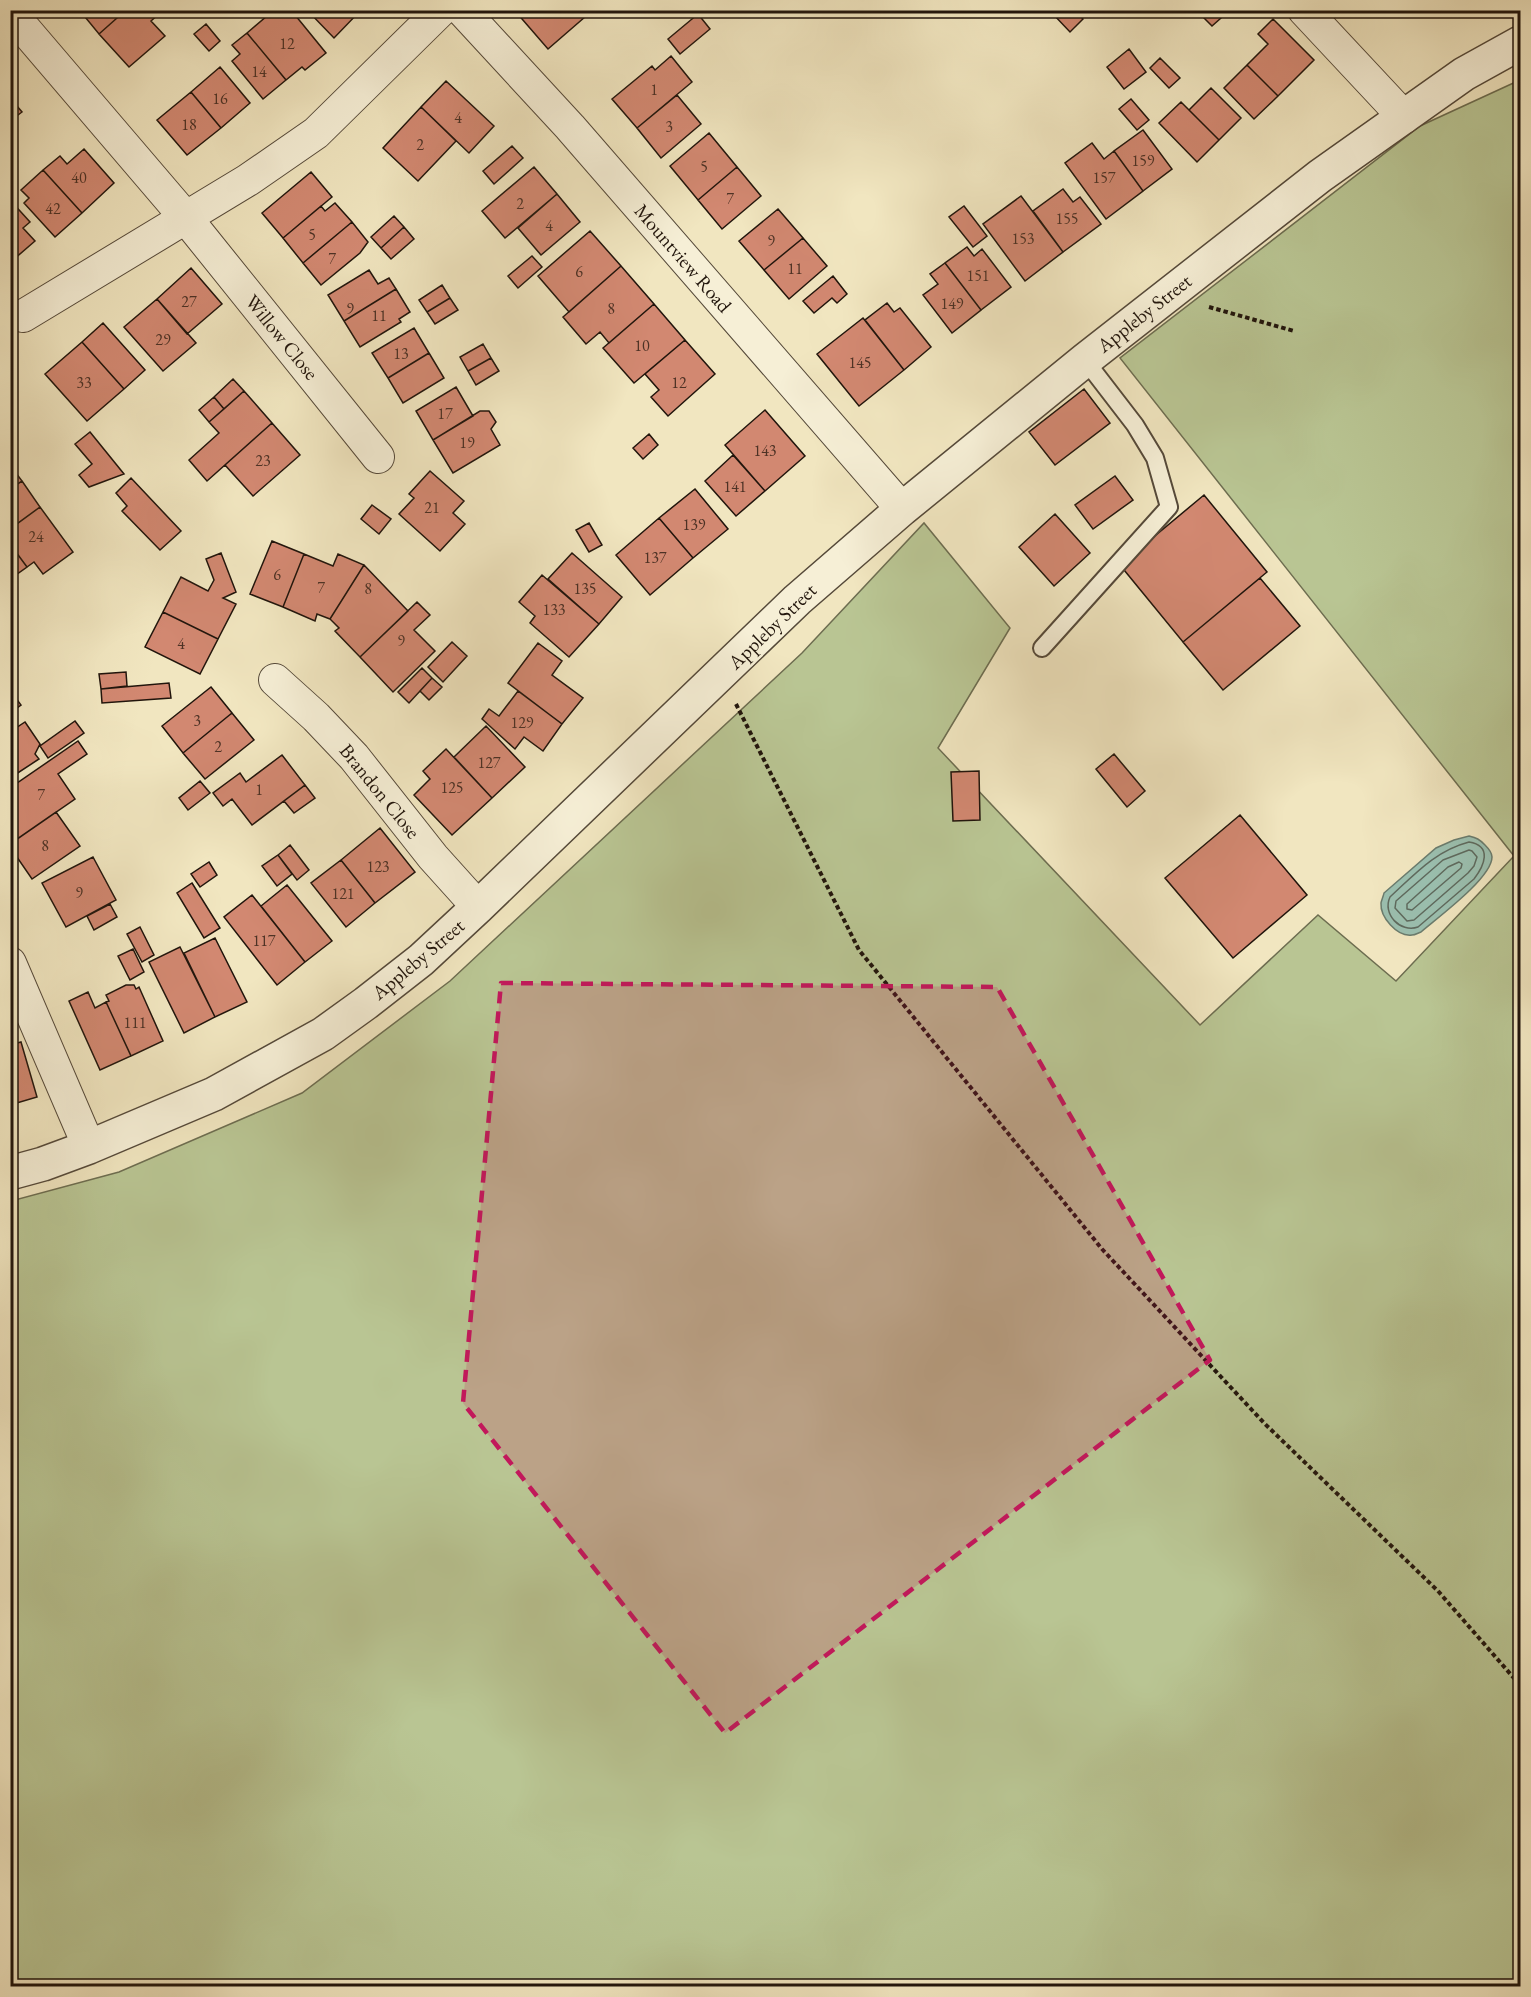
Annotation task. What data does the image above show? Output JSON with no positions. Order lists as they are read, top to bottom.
{
  "streets": {
    "street": [
      "Mountview Road",
      "Appleby Street",
      "Willow Close",
      "Brandon Close"
    ]
  },
  "crossings": [
    ["Mountview Road", "Appleby Street"],
    ["Appleby Street", "Brandon Close"]
  ],
  "house_numbers": [
    "12",
    "14",
    "1",
    "16",
    "4",
    "18",
    "3",
    "2",
    "159",
    "5",
    "40",
    "157",
    "7",
    "2",
    "42",
    "155",
    "4",
    "5",
    "153",
    "9",
    "7",
    "11",
    "6",
    "151",
    "27",
    "149",
    "9",
    "8",
    "11",
    "29",
    "10",
    "13",
    "145",
    "33",
    "12",
    "17",
    "19",
    "143",
    "23",
    "141",
    "21",
    "139",
    "24",
    "137",
    "6",
    "7",
    "8",
    "135",
    "133",
    "9",
    "4",
    "3",
    "129",
    "2",
    "127",
    "125",
    "1",
    "7",
    "8",
    "123",
    "9",
    "121",
    "117",
    "111"
  ]
}
